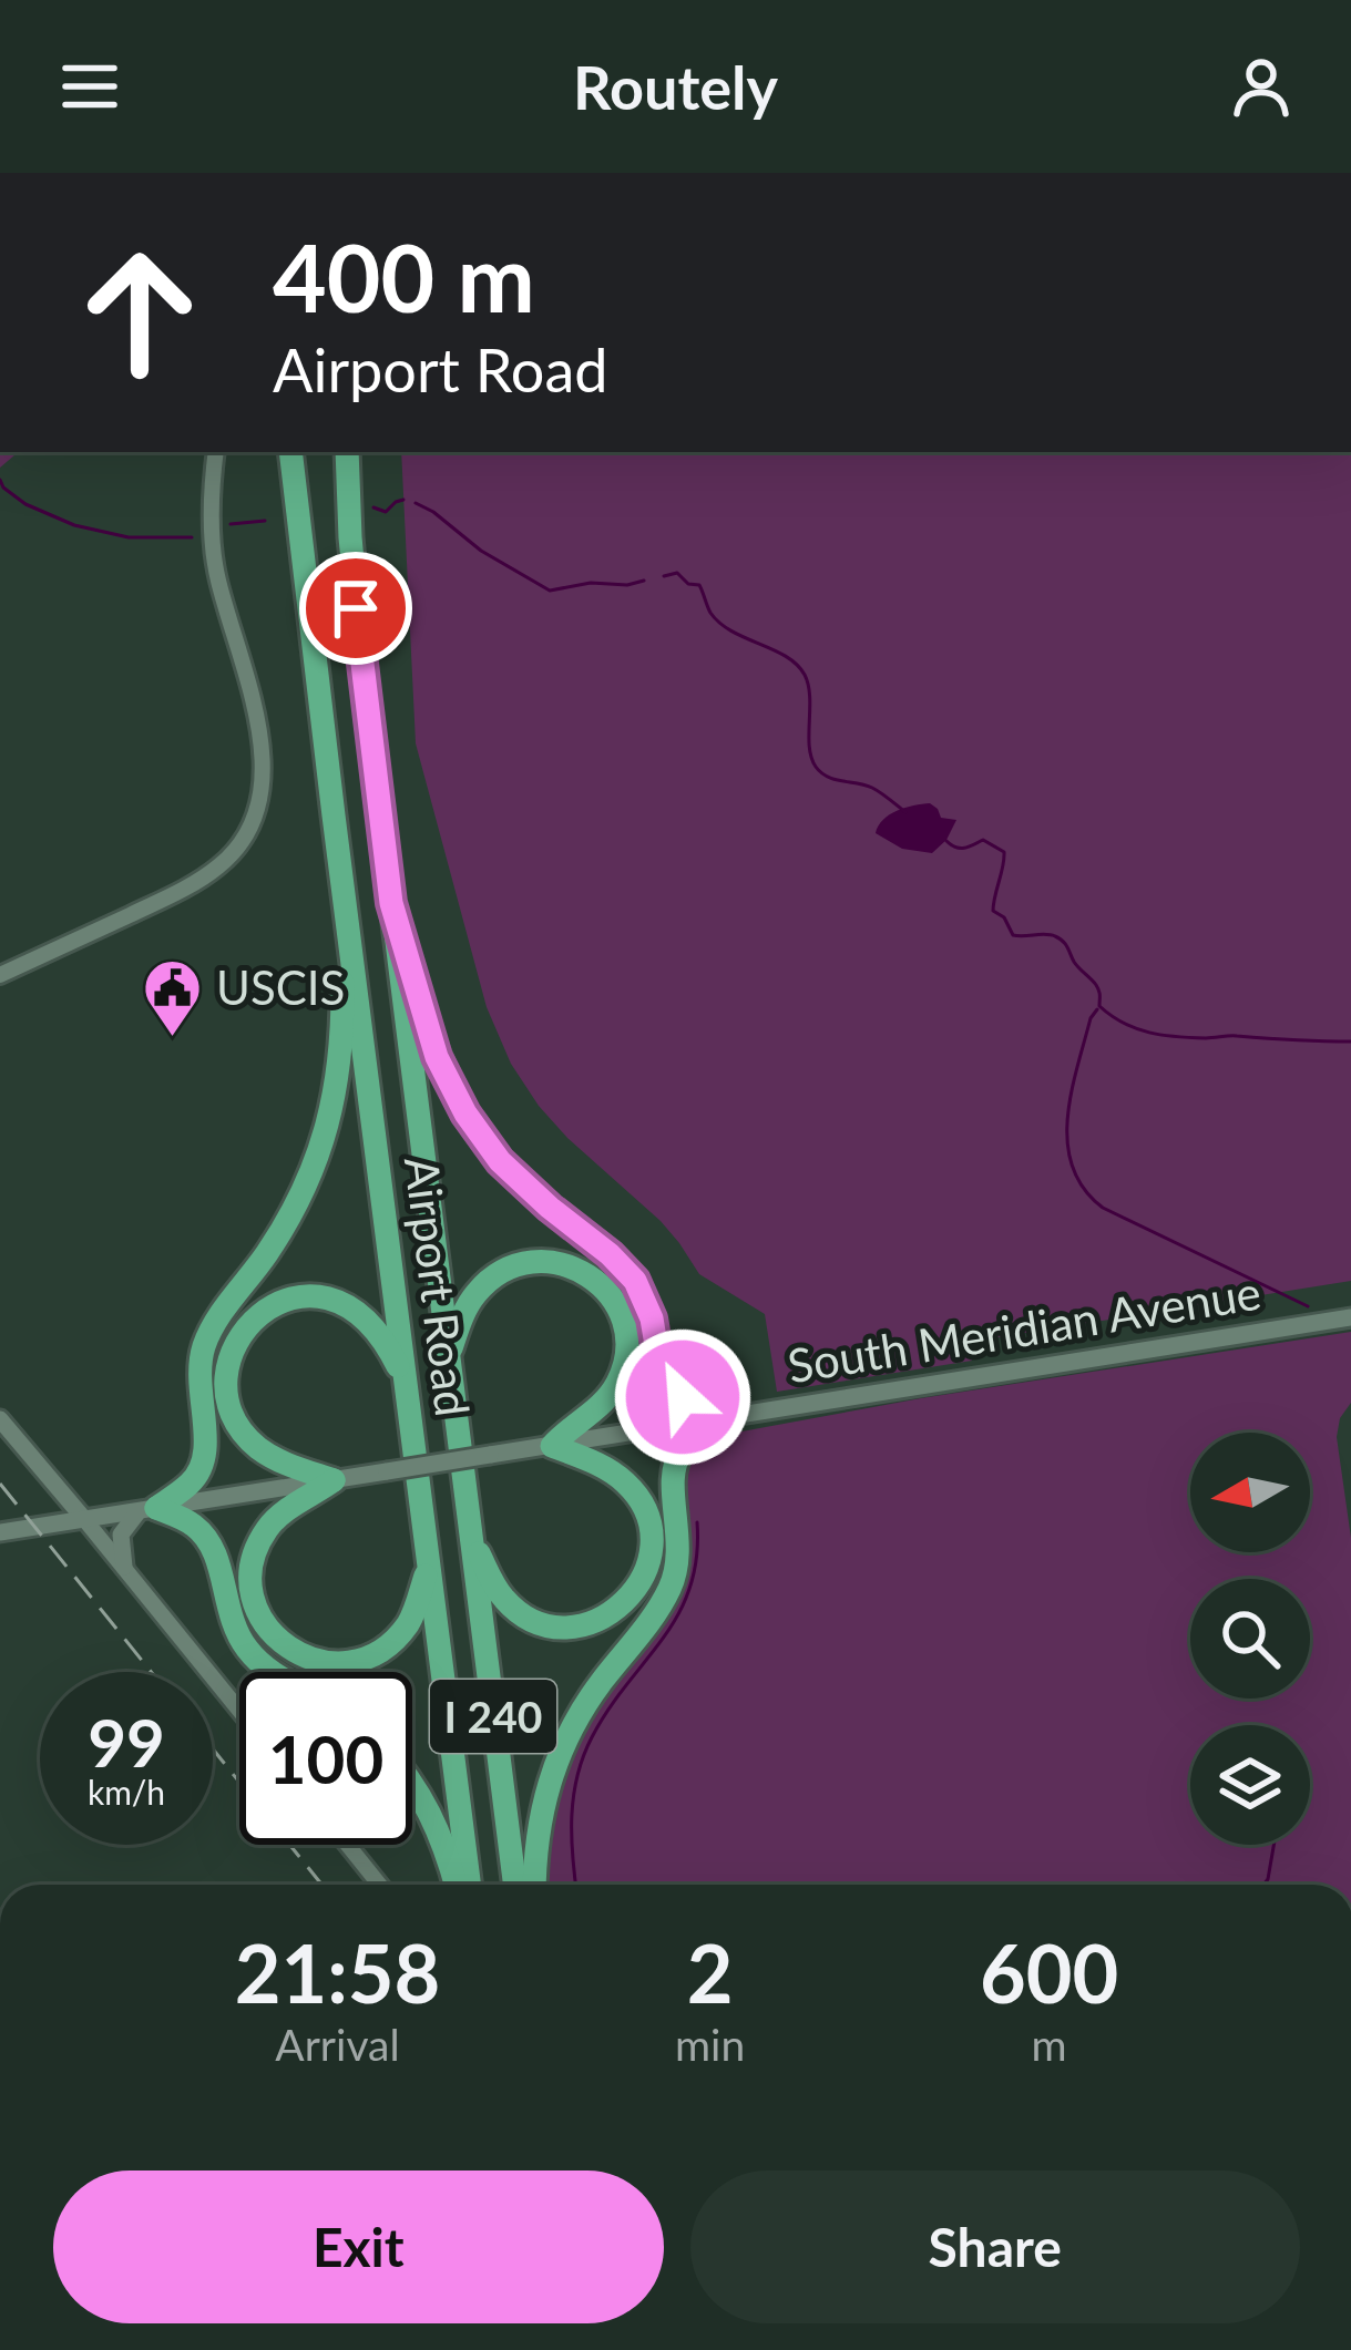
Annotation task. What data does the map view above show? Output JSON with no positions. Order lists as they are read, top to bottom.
{
  "streets": {
    "highway": ["Airport Road", "I 240"],
    "main road": ["South Meridian Avenue"]
  },
  "places": {
    "public building": ["USCIS"]
  },
  "north": "left",
  "page": {
    "header": "Routely",
    "turn": ["400 m", "Airport Road"],
    "speed": "99 km/h",
    "limit": "100",
    "eta": [
      "21:58",
      "Arrival",
      "2",
      "min",
      "600",
      "m"
    ],
    "buttons": ["Exit", "Share"]
  }
}
